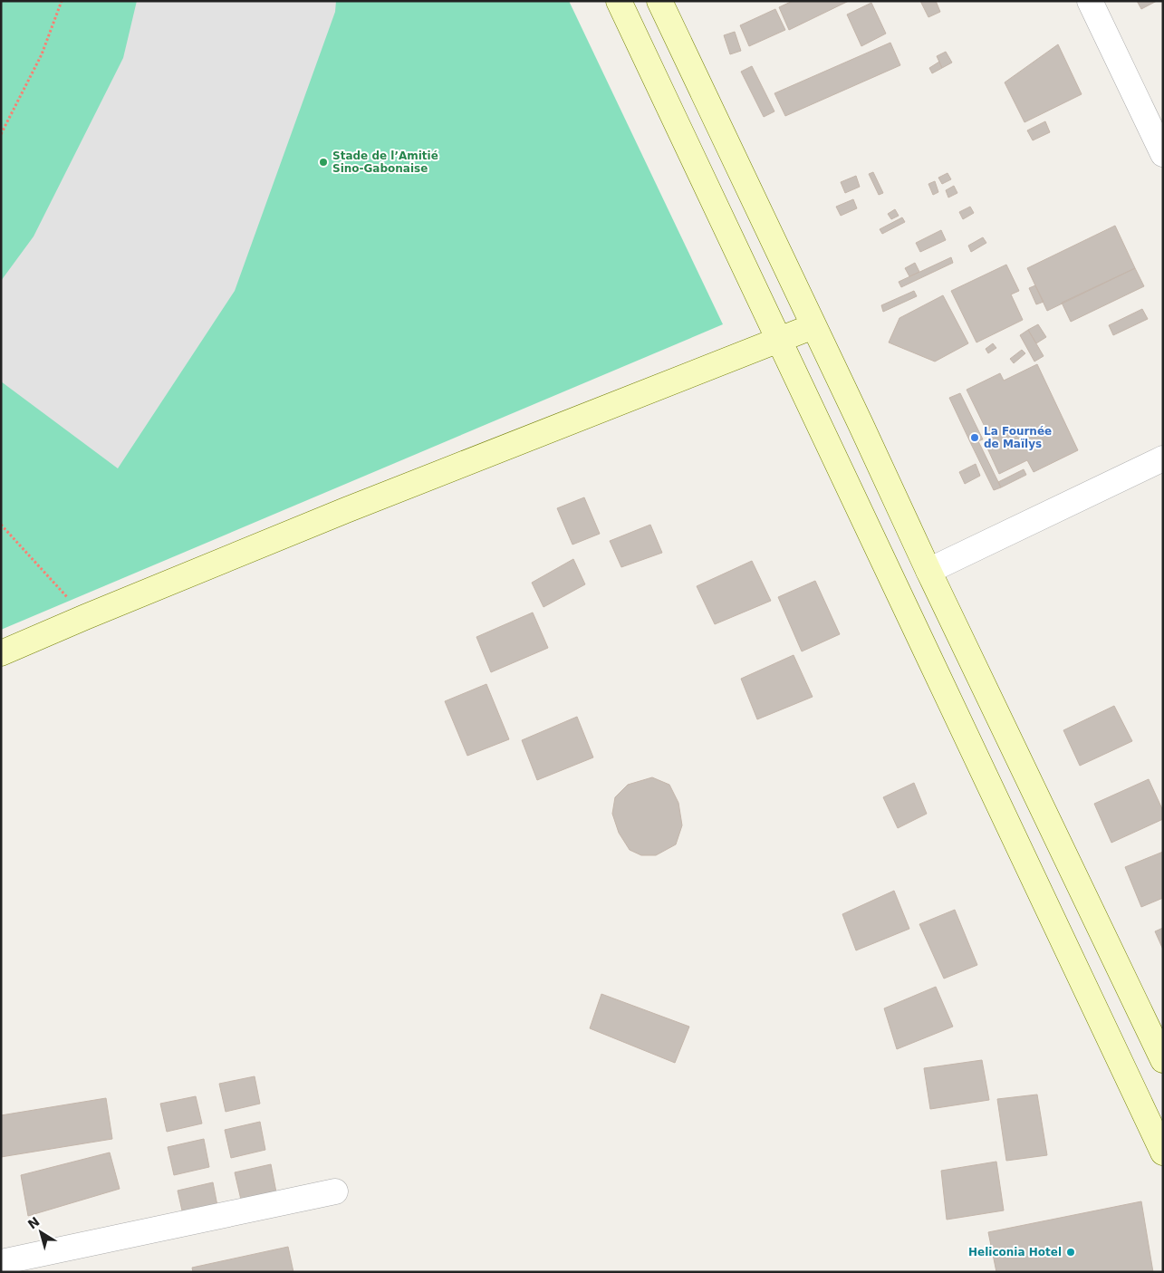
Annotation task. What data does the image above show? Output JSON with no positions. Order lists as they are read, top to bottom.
{
  "places": ["Stade de l’Amitié Sino-Gabonaise", "La Fournée de Maïlys", "Heliconia Hotel"],
  "north": "top left"
}
